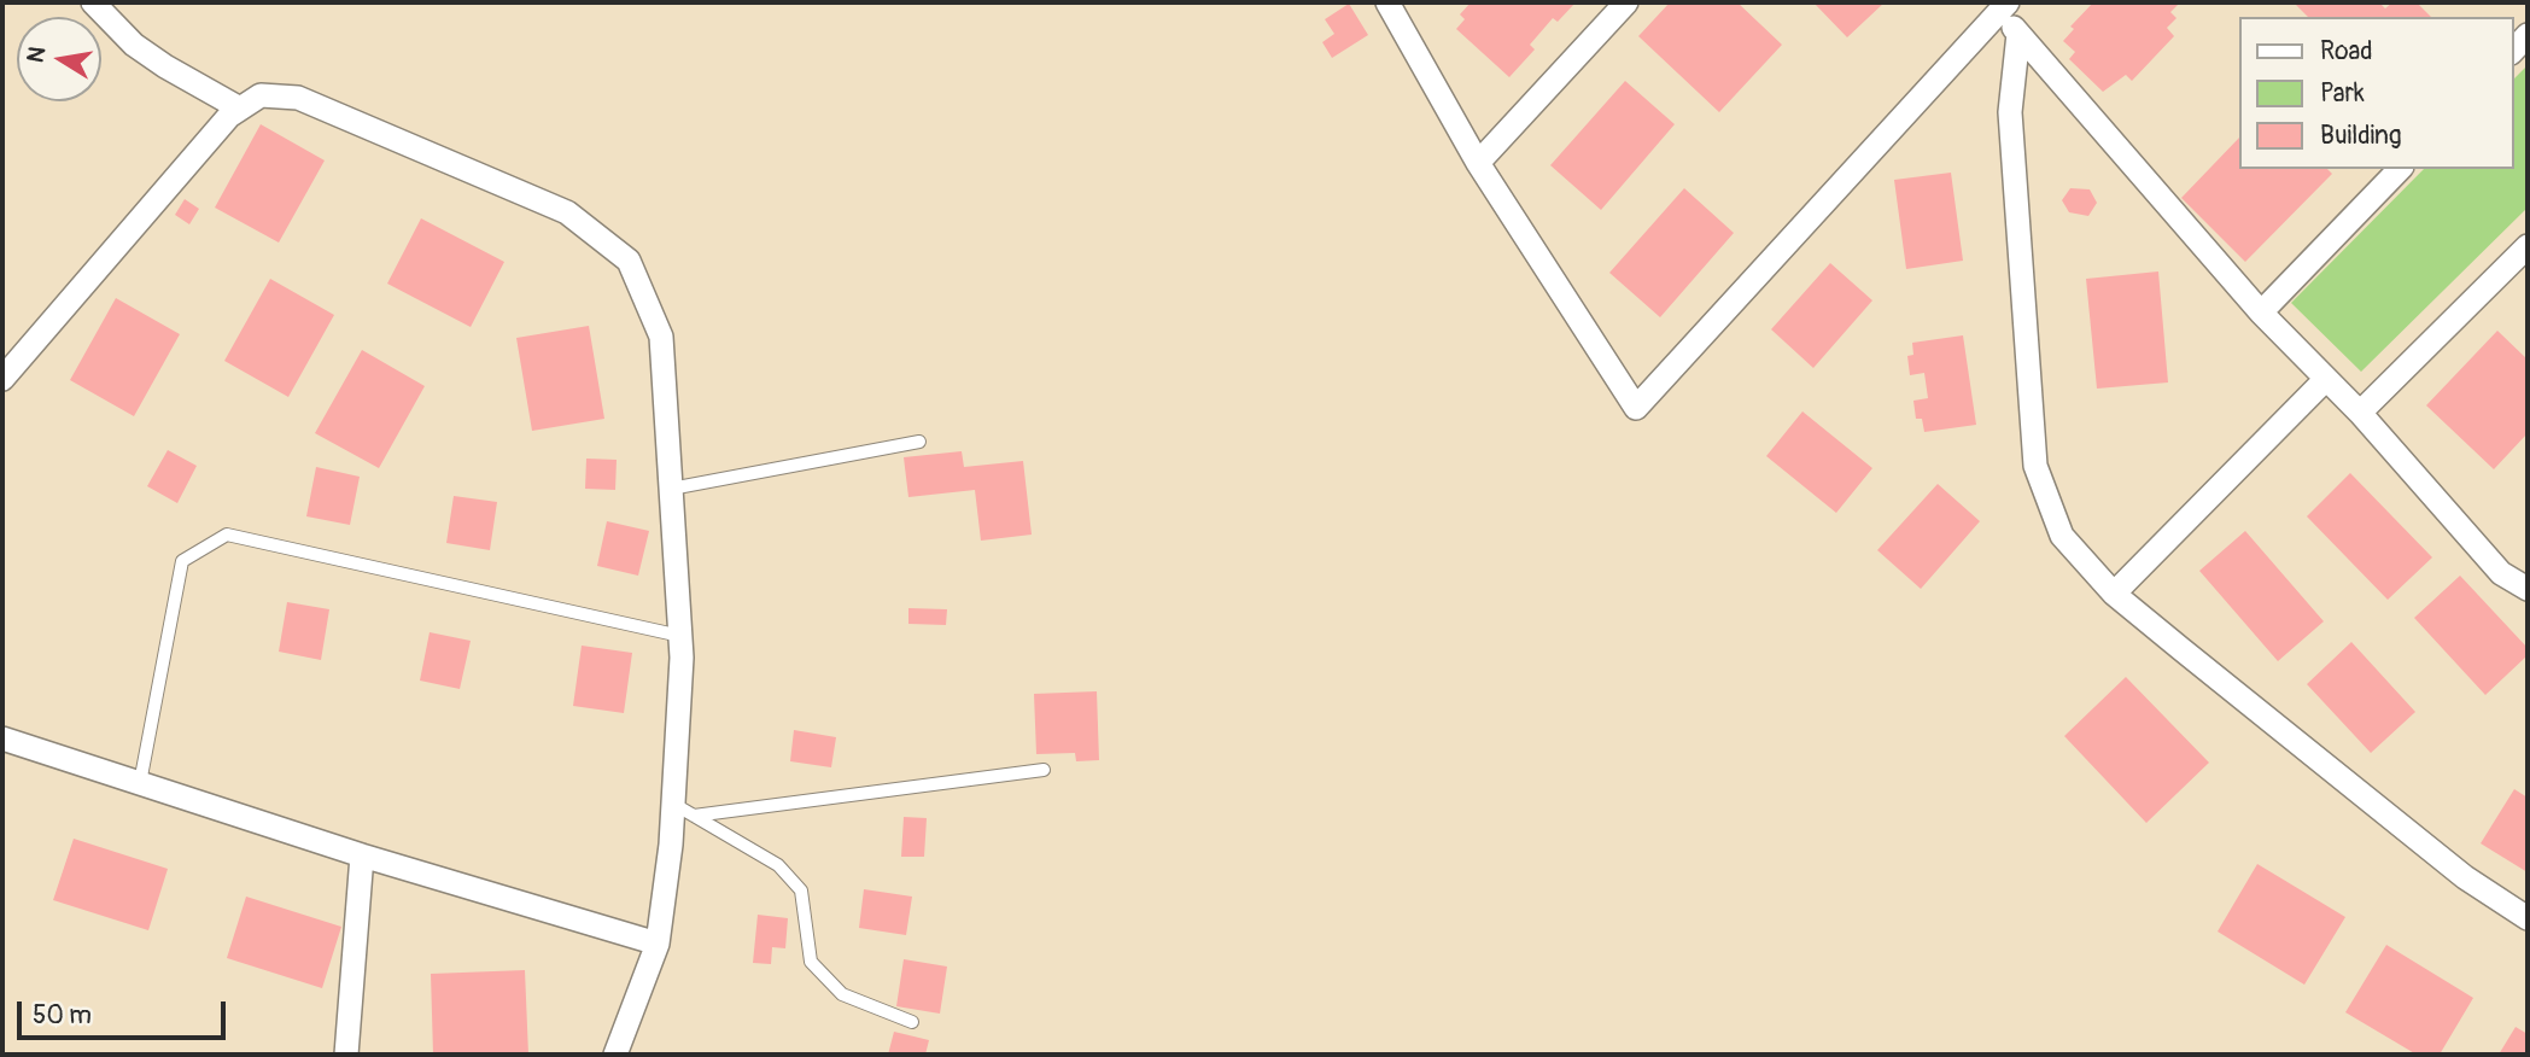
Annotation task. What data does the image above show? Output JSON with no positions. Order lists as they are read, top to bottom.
{
  "legend": ["Road", "Park", "Building"],
  "scale_bar": "50 m",
  "north": "left"
}
